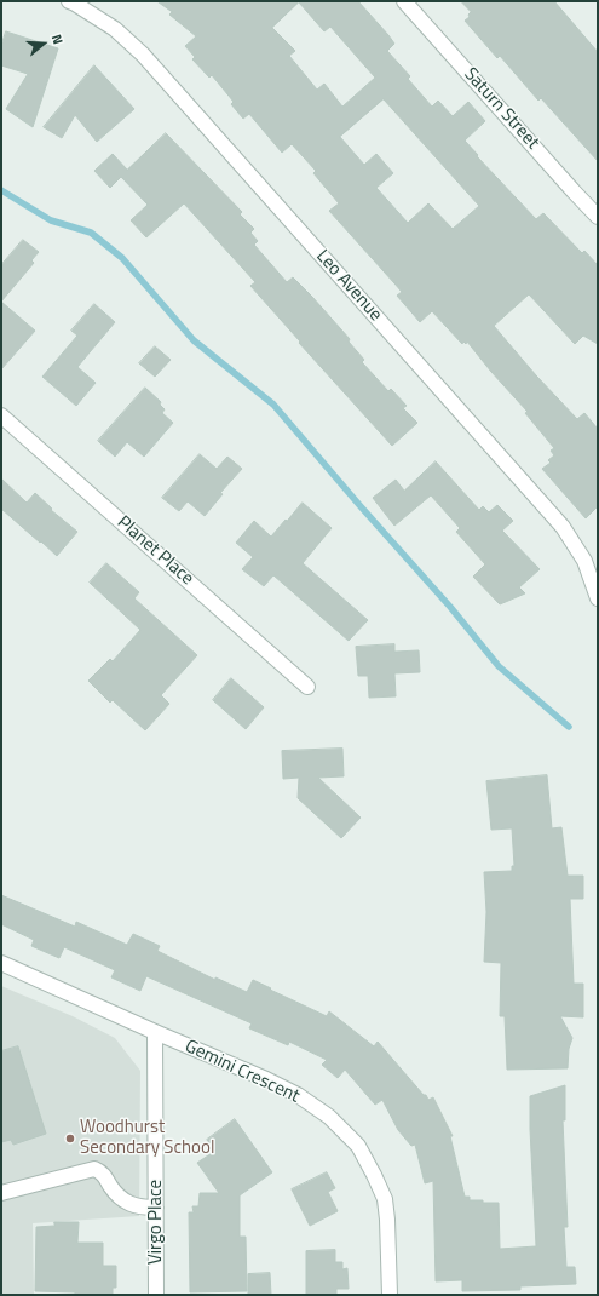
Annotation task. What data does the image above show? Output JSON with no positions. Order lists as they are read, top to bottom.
{
  "streets": {
    "street": [
      "Saturn Street",
      "Leo Avenue",
      "Planet Place",
      "Gemini Crescent",
      "Virgo Place"
    ]
  },
  "crossings": [
    ["Gemini Crescent", "Virgo Place"]
  ],
  "places": ["Woodhurst Secondary School"],
  "north": "right"
}
